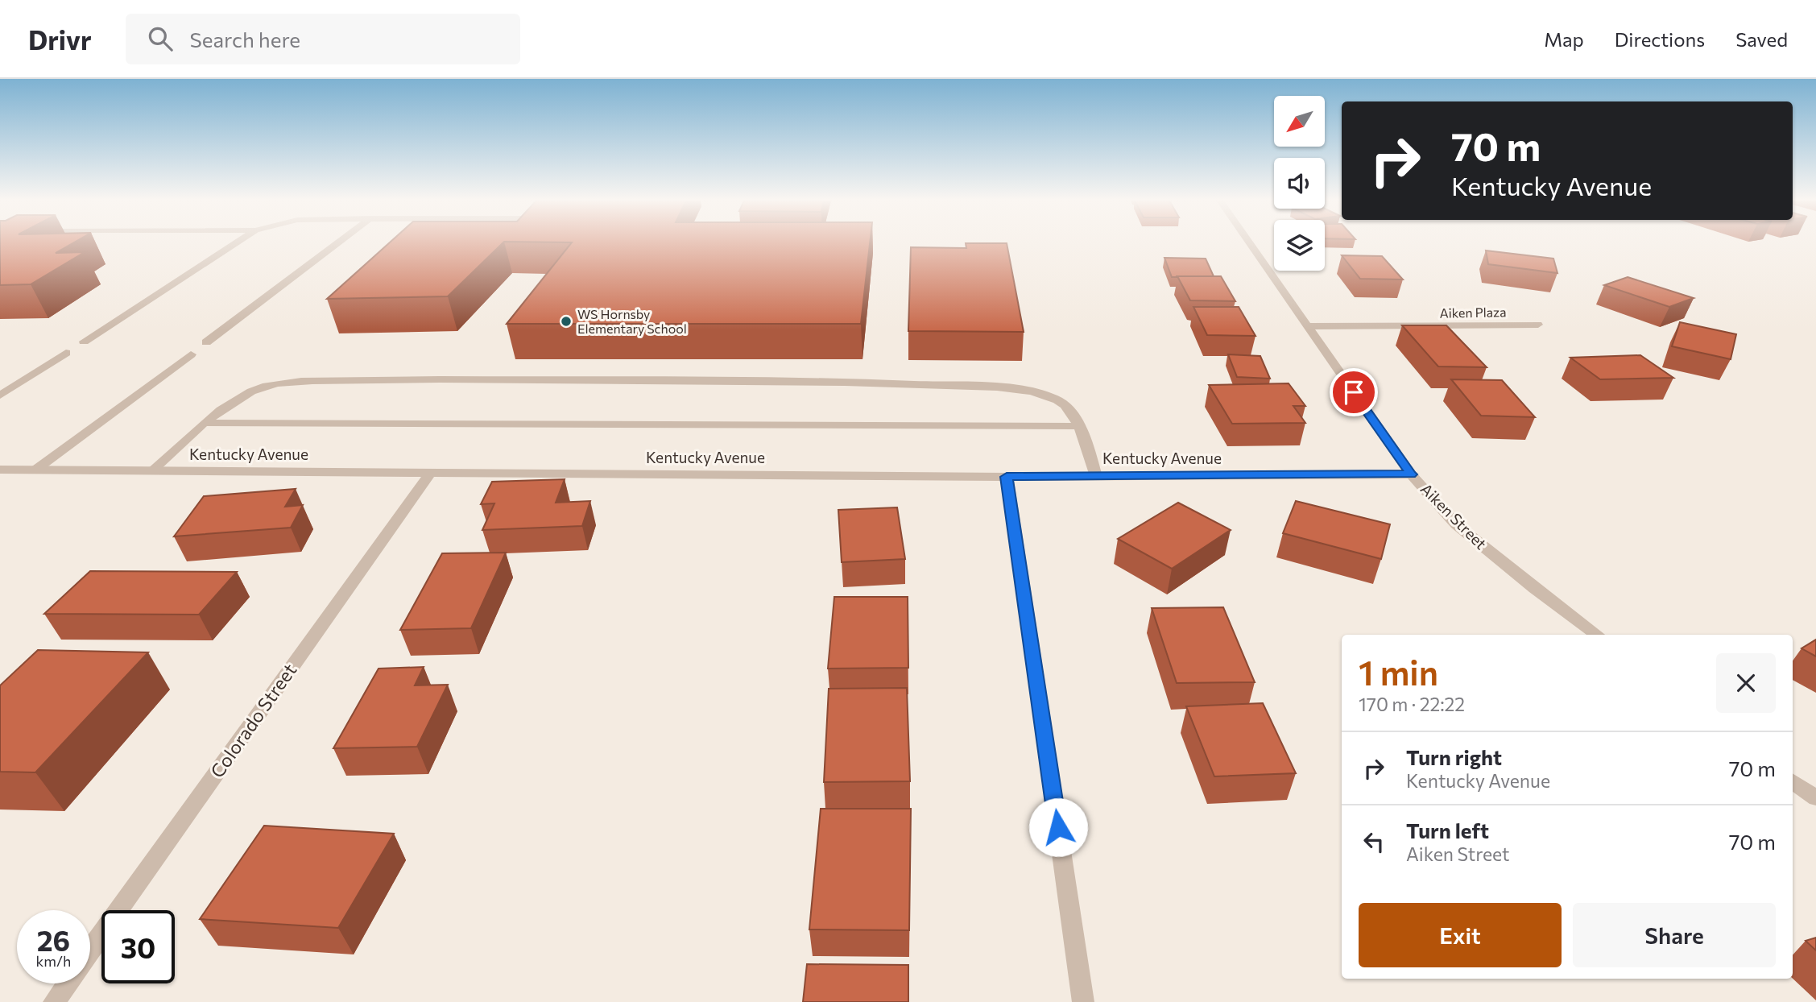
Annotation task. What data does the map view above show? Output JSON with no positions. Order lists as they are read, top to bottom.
{
  "streets": {
    "street": [
      "Aiken Plaza",
      "Kentucky Avenue",
      "Aiken Street",
      "Colorado Street"
    ]
  },
  "crossings": [
    ["Aiken Plaza", "Aiken Street"],
    ["Kentucky Avenue", "Aiken Street"],
    ["Kentucky Avenue", "Colorado Street"]
  ],
  "places": ["WS Hornsby Elementary School"],
  "north": "bottom left",
  "page": {
    "header": "Drivr",
    "search": "Search here",
    "nav": ["Map", "Directions", "Saved"],
    "turn": ["70 m", "Kentucky Avenue"],
    "heading": ["1 min", "170 m · 22:22"],
    "list": [
      {
        "name": "Turn right",
        "note": "Kentucky Avenue",
        "value": "70 m"
      },
      {
        "name": "Turn left",
        "note": "Aiken Street",
        "value": "70 m"
      }
    ],
    "buttons": ["Exit", "Share"],
    "speed": "26 km/h",
    "limit": "30"
  }
}
